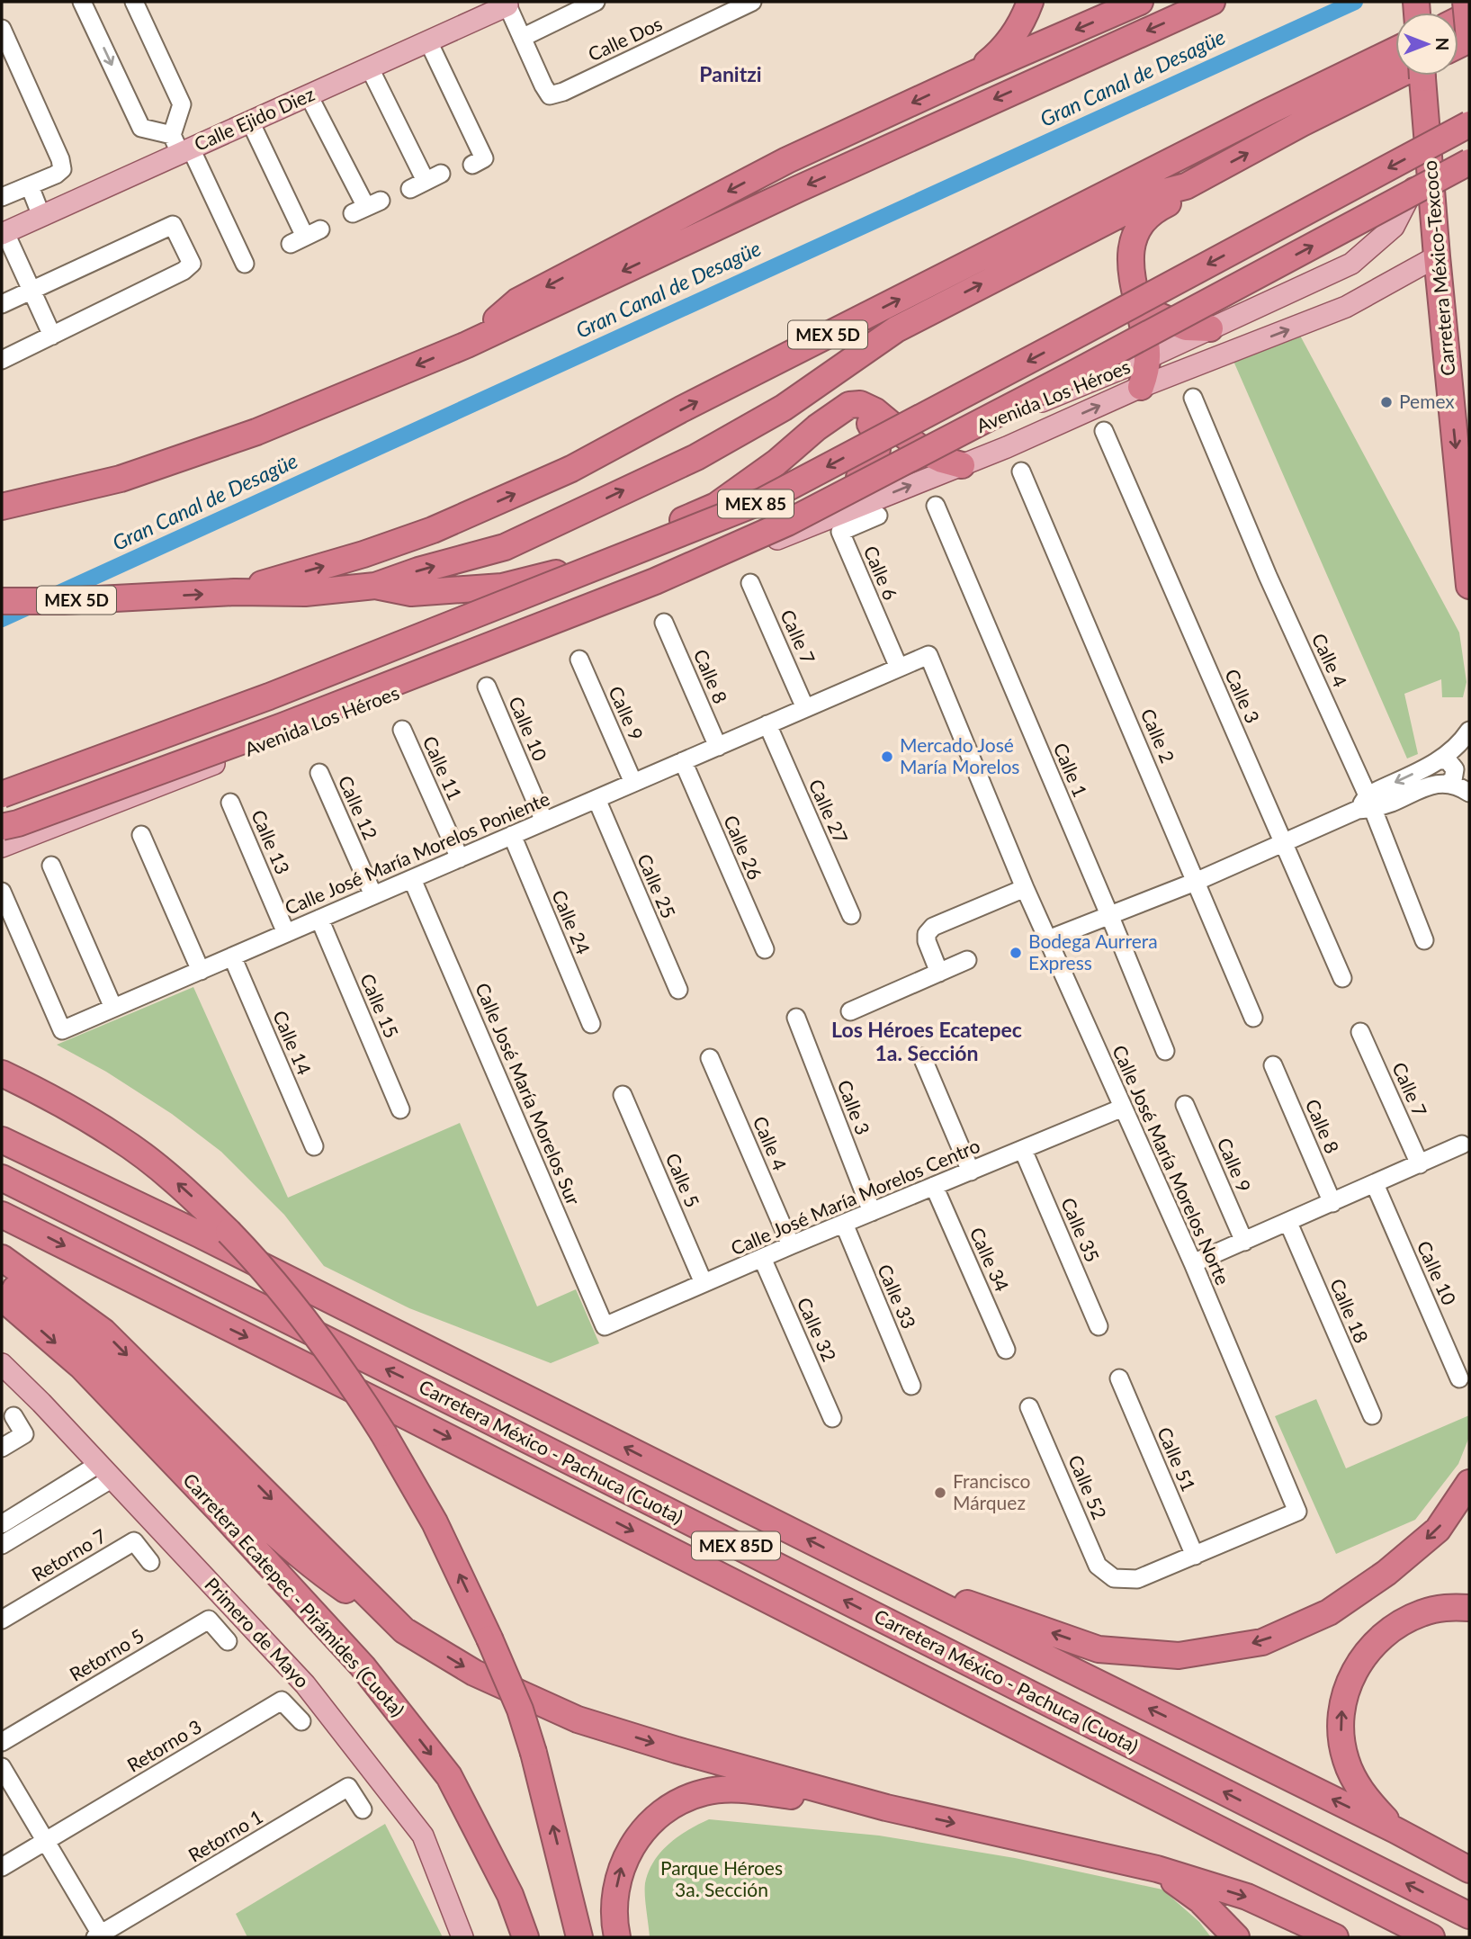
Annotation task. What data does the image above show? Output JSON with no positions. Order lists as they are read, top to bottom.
{
  "streets": {
    "highway": [
      "Carretera México-Texcoco",
      "MEX 5D",
      "MEX 85",
      "Carretera México - Pachuca (Cuota)",
      "MEX 85D",
      "Carretera Ecatepec - Pirámides (Cuota)"
    ],
    "main road": ["Calle Ejido Diez", "Avenida Los Héroes", "Primero de Mayo"],
    "street": [
      "Calle Dos",
      "Calle 6",
      "Calle 7",
      "Calle 4",
      "Calle 8",
      "Calle 3",
      "Calle 9",
      "Calle 10",
      "Calle 2",
      "Calle 11",
      "Calle 1",
      "Calle 12",
      "Calle 27",
      "Calle 13",
      "Calle 26",
      "Calle José María Morelos Poniente",
      "Calle 25",
      "Calle 24",
      "Calle 15",
      "Calle 14",
      "Calle José María Morelos Sur",
      "Calle José María Morelos Norte",
      "Calle 5",
      "Calle José María Morelos Centro",
      "Calle 35",
      "Calle 34",
      "Calle 33",
      "Calle 18",
      "Calle 32",
      "Calle 51",
      "Calle 52",
      "Retorno 7",
      "Retorno 5",
      "Retorno 3",
      "Retorno 1"
    ]
  },
  "crossings": [
    ["Carretera México-Texcoco", "Avenida Los Héroes"],
    ["Calle 6", "Calle José María Morelos Poniente"],
    ["Calle 7", "Calle José María Morelos Poniente"],
    ["Calle 4", "Calle José María Morelos Centro"],
    ["Calle 8", "Calle José María Morelos Poniente"],
    ["Calle 3", "Calle José María Morelos Centro"],
    ["Calle 9", "Calle José María Morelos Poniente"],
    ["Calle 10", "Calle José María Morelos Poniente"],
    ["Calle 11", "Calle José María Morelos Poniente"],
    ["Calle 12", "Calle José María Morelos Poniente"],
    ["Calle 27", "Calle José María Morelos Poniente"],
    ["Calle 13", "Calle José María Morelos Poniente"],
    ["Calle 26", "Calle José María Morelos Poniente"],
    ["Calle José María Morelos Poniente", "Calle 25"],
    ["Calle José María Morelos Poniente", "Calle 24"],
    ["Calle José María Morelos Poniente", "Calle 15"],
    ["Calle José María Morelos Poniente", "Calle 14"],
    ["Calle José María Morelos Poniente", "Calle José María Morelos Sur"],
    ["Calle José María Morelos Poniente", "Calle José María Morelos Norte"],
    ["Calle José María Morelos Sur", "Calle José María Morelos Centro"],
    ["Calle José María Morelos Norte", "Calle José María Morelos Centro"],
    ["Calle José María Morelos Norte", "Calle 51"],
    ["Calle José María Morelos Norte", "Calle 52"],
    ["Calle 5", "Calle José María Morelos Centro"],
    ["Calle José María Morelos Centro", "Calle 35"],
    ["Calle José María Morelos Centro", "Calle 34"],
    ["Calle José María Morelos Centro", "Calle 33"],
    ["Calle José María Morelos Centro", "Calle 32"]
  ],
  "one_way": ["Carretera México-Texcoco"],
  "districts": ["Panitzi", "Los Héroes Ecatepec 1a. Sección"],
  "water": ["Gran Canal de Desagüe"],
  "parks": ["Parque Héroes 3a. Sección"],
  "places": [
    "Pemex",
    "Mercado José María Morelos",
    "Bodega Aurrera Express",
    "Francisco Márquez"
  ],
  "north": "right"
}
